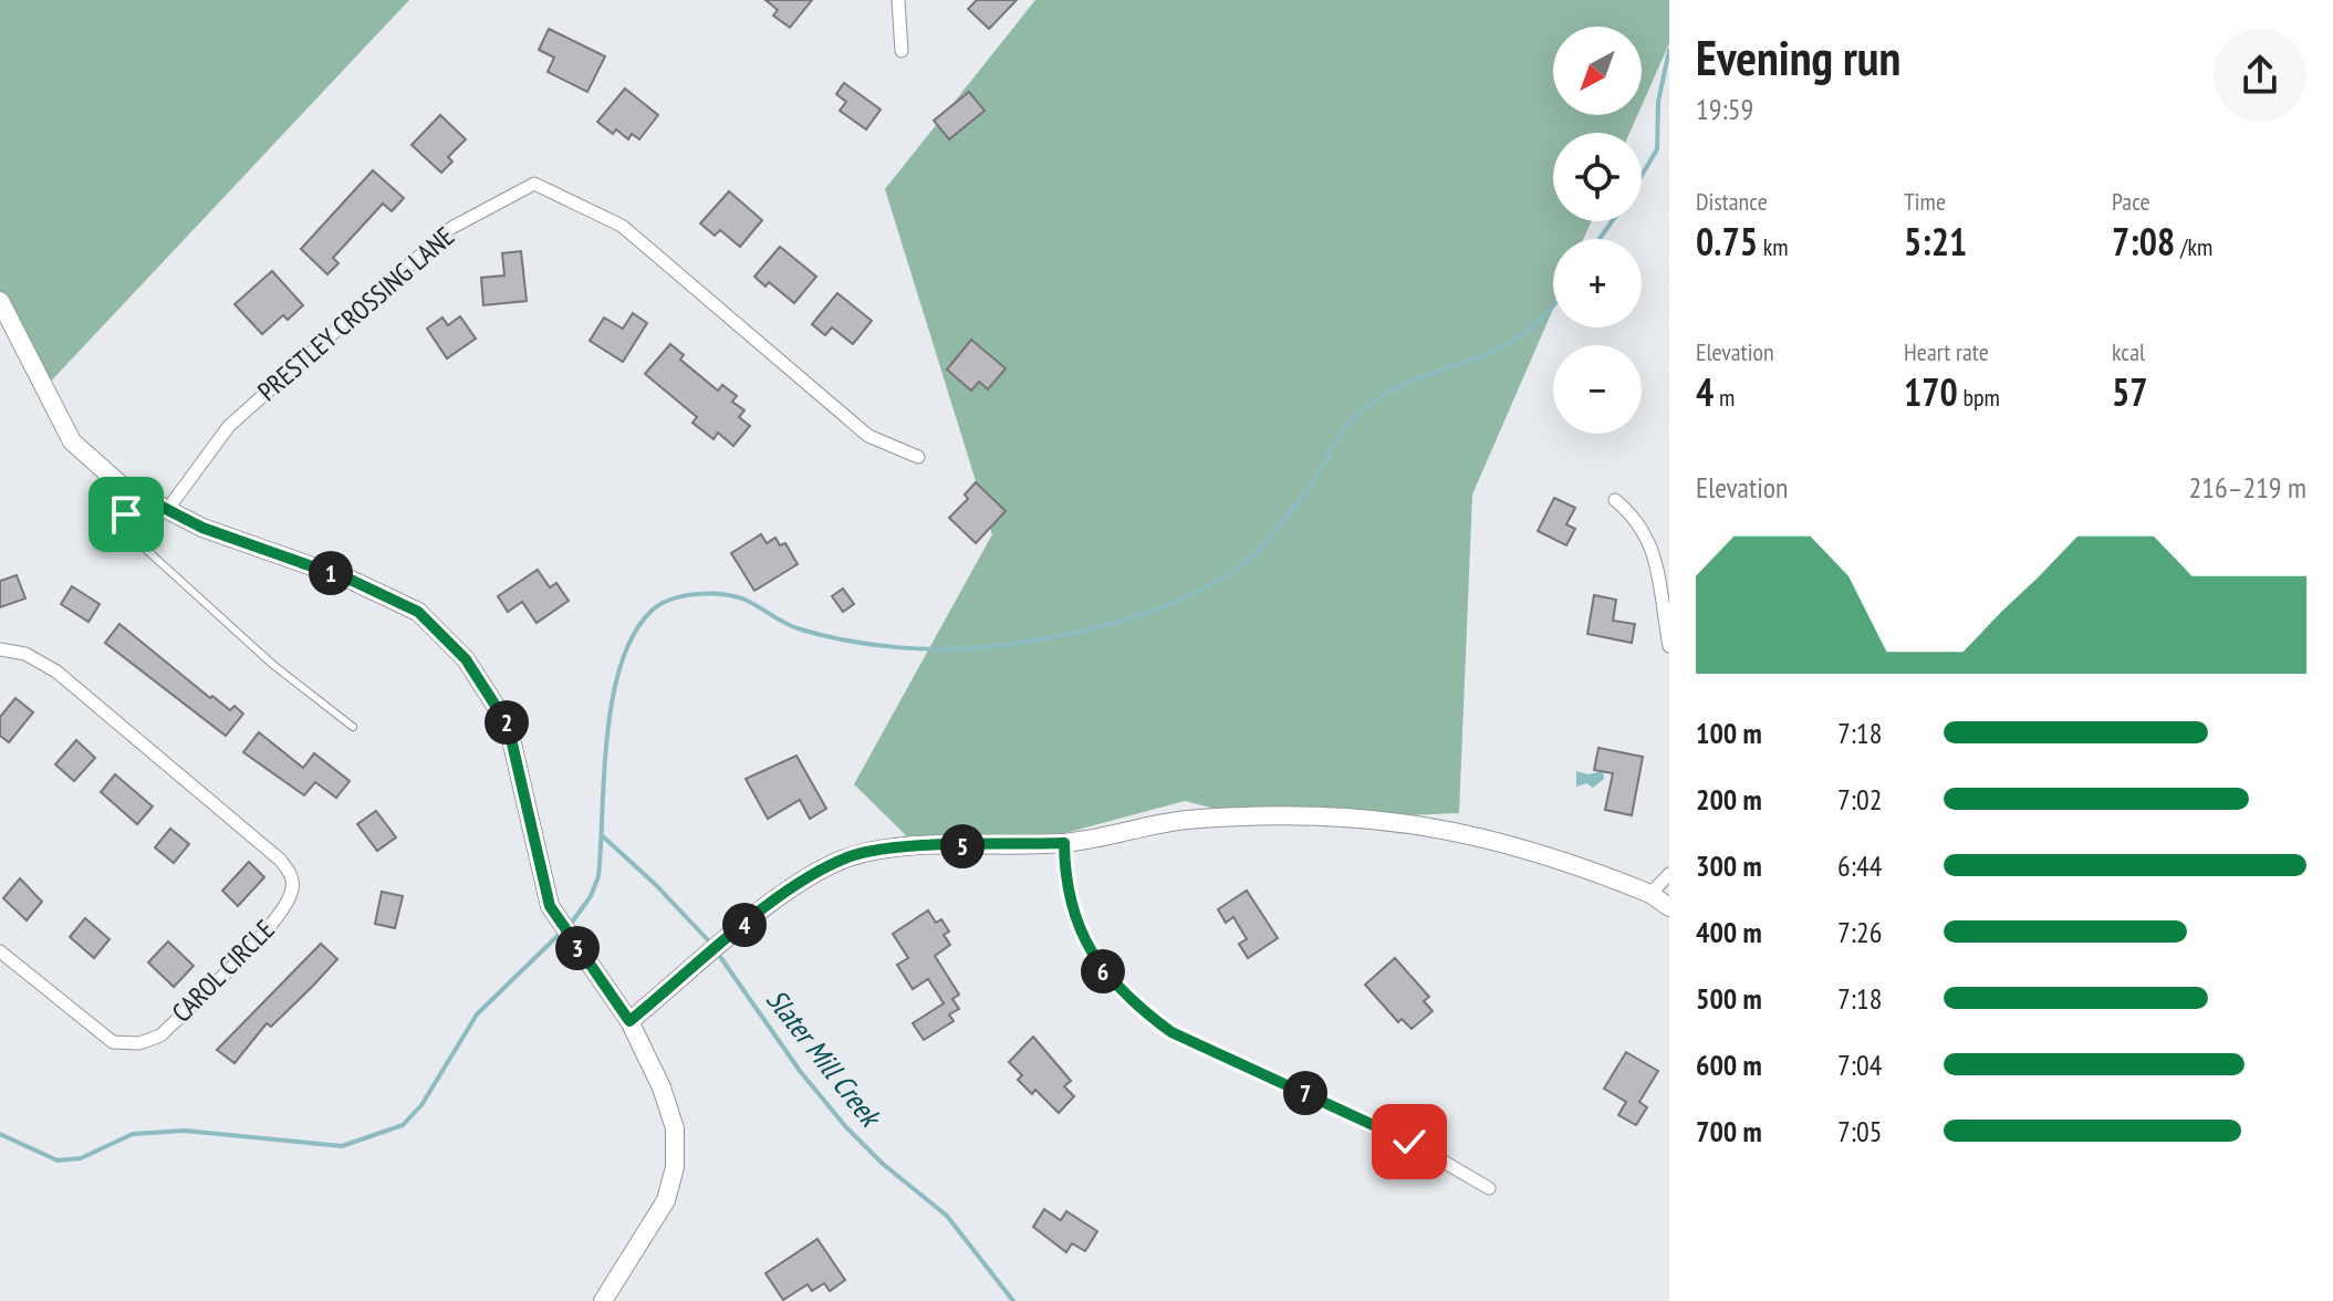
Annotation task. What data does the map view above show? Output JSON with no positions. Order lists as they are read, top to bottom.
{
  "streets": {
    "street": ["PRESTLEY CROSSING LANE", "CAROL CIRCLE"]
  },
  "water": ["Slater Mill Creek"],
  "north": "bottom left",
  "page": {
    "heading": ["Evening run", "19:59"],
    "map_buttons": ["+", "−"],
    "stats": [
      ["Distance", "0.75 km"],
      ["Time", "5:21"],
      ["Pace", "7:08 /km"],
      ["Elevation", "4 m"],
      ["Heart rate", "170 bpm"],
      ["kcal", "57"]
    ],
    "chart": ["Elevation", "216–219 m"],
    "pins": [
      "1",
      "2",
      "5",
      "4",
      "3",
      "6",
      "7"
    ],
    "list": [
      {
        "name": "100 m",
        "note": "7:18"
      },
      {
        "name": "200 m",
        "note": "7:02"
      },
      {
        "name": "300 m",
        "note": "6:44"
      },
      {
        "name": "400 m",
        "note": "7:26"
      },
      {
        "name": "500 m",
        "note": "7:18"
      },
      {
        "name": "600 m",
        "note": "7:04"
      },
      {
        "name": "700 m",
        "note": "7:05"
      }
    ]
  }
}
